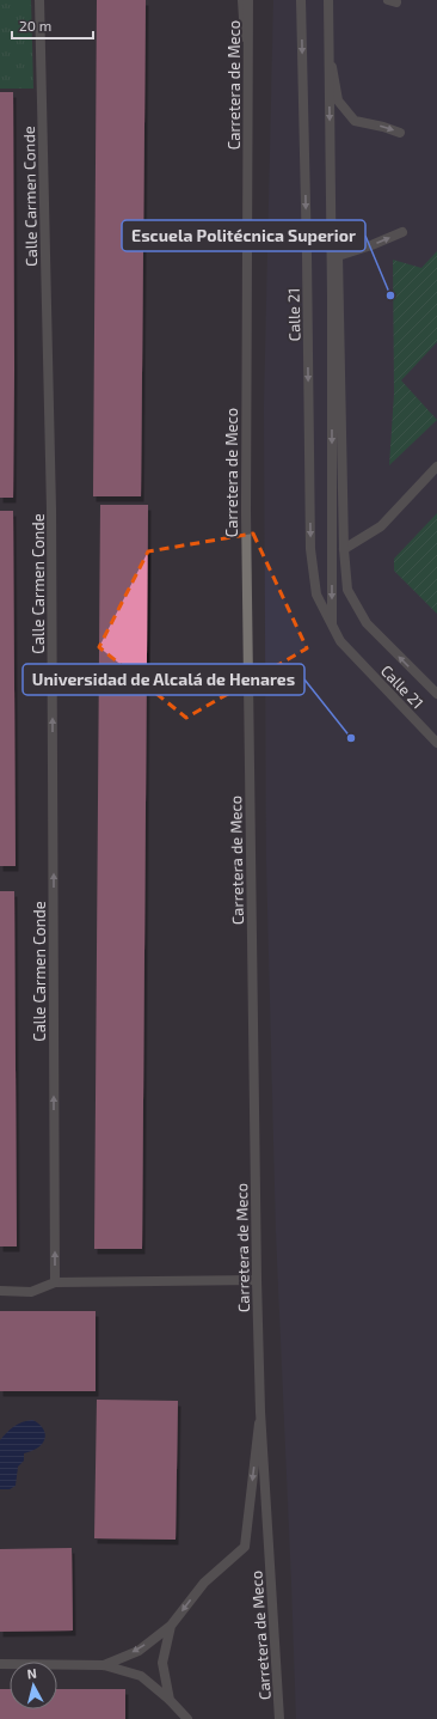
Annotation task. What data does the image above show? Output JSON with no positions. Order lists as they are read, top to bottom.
{
  "streets": {
    "street": ["Carretera de Meco", "Calle Carmen Conde", "Calle 21"]
  },
  "one_way": ["Calle Carmen Conde"],
  "places": ["Escuela Politécnica Superior", "Universidad de Alcalá de Henares"],
  "scale_bar": "20 m",
  "north": "top"
}
